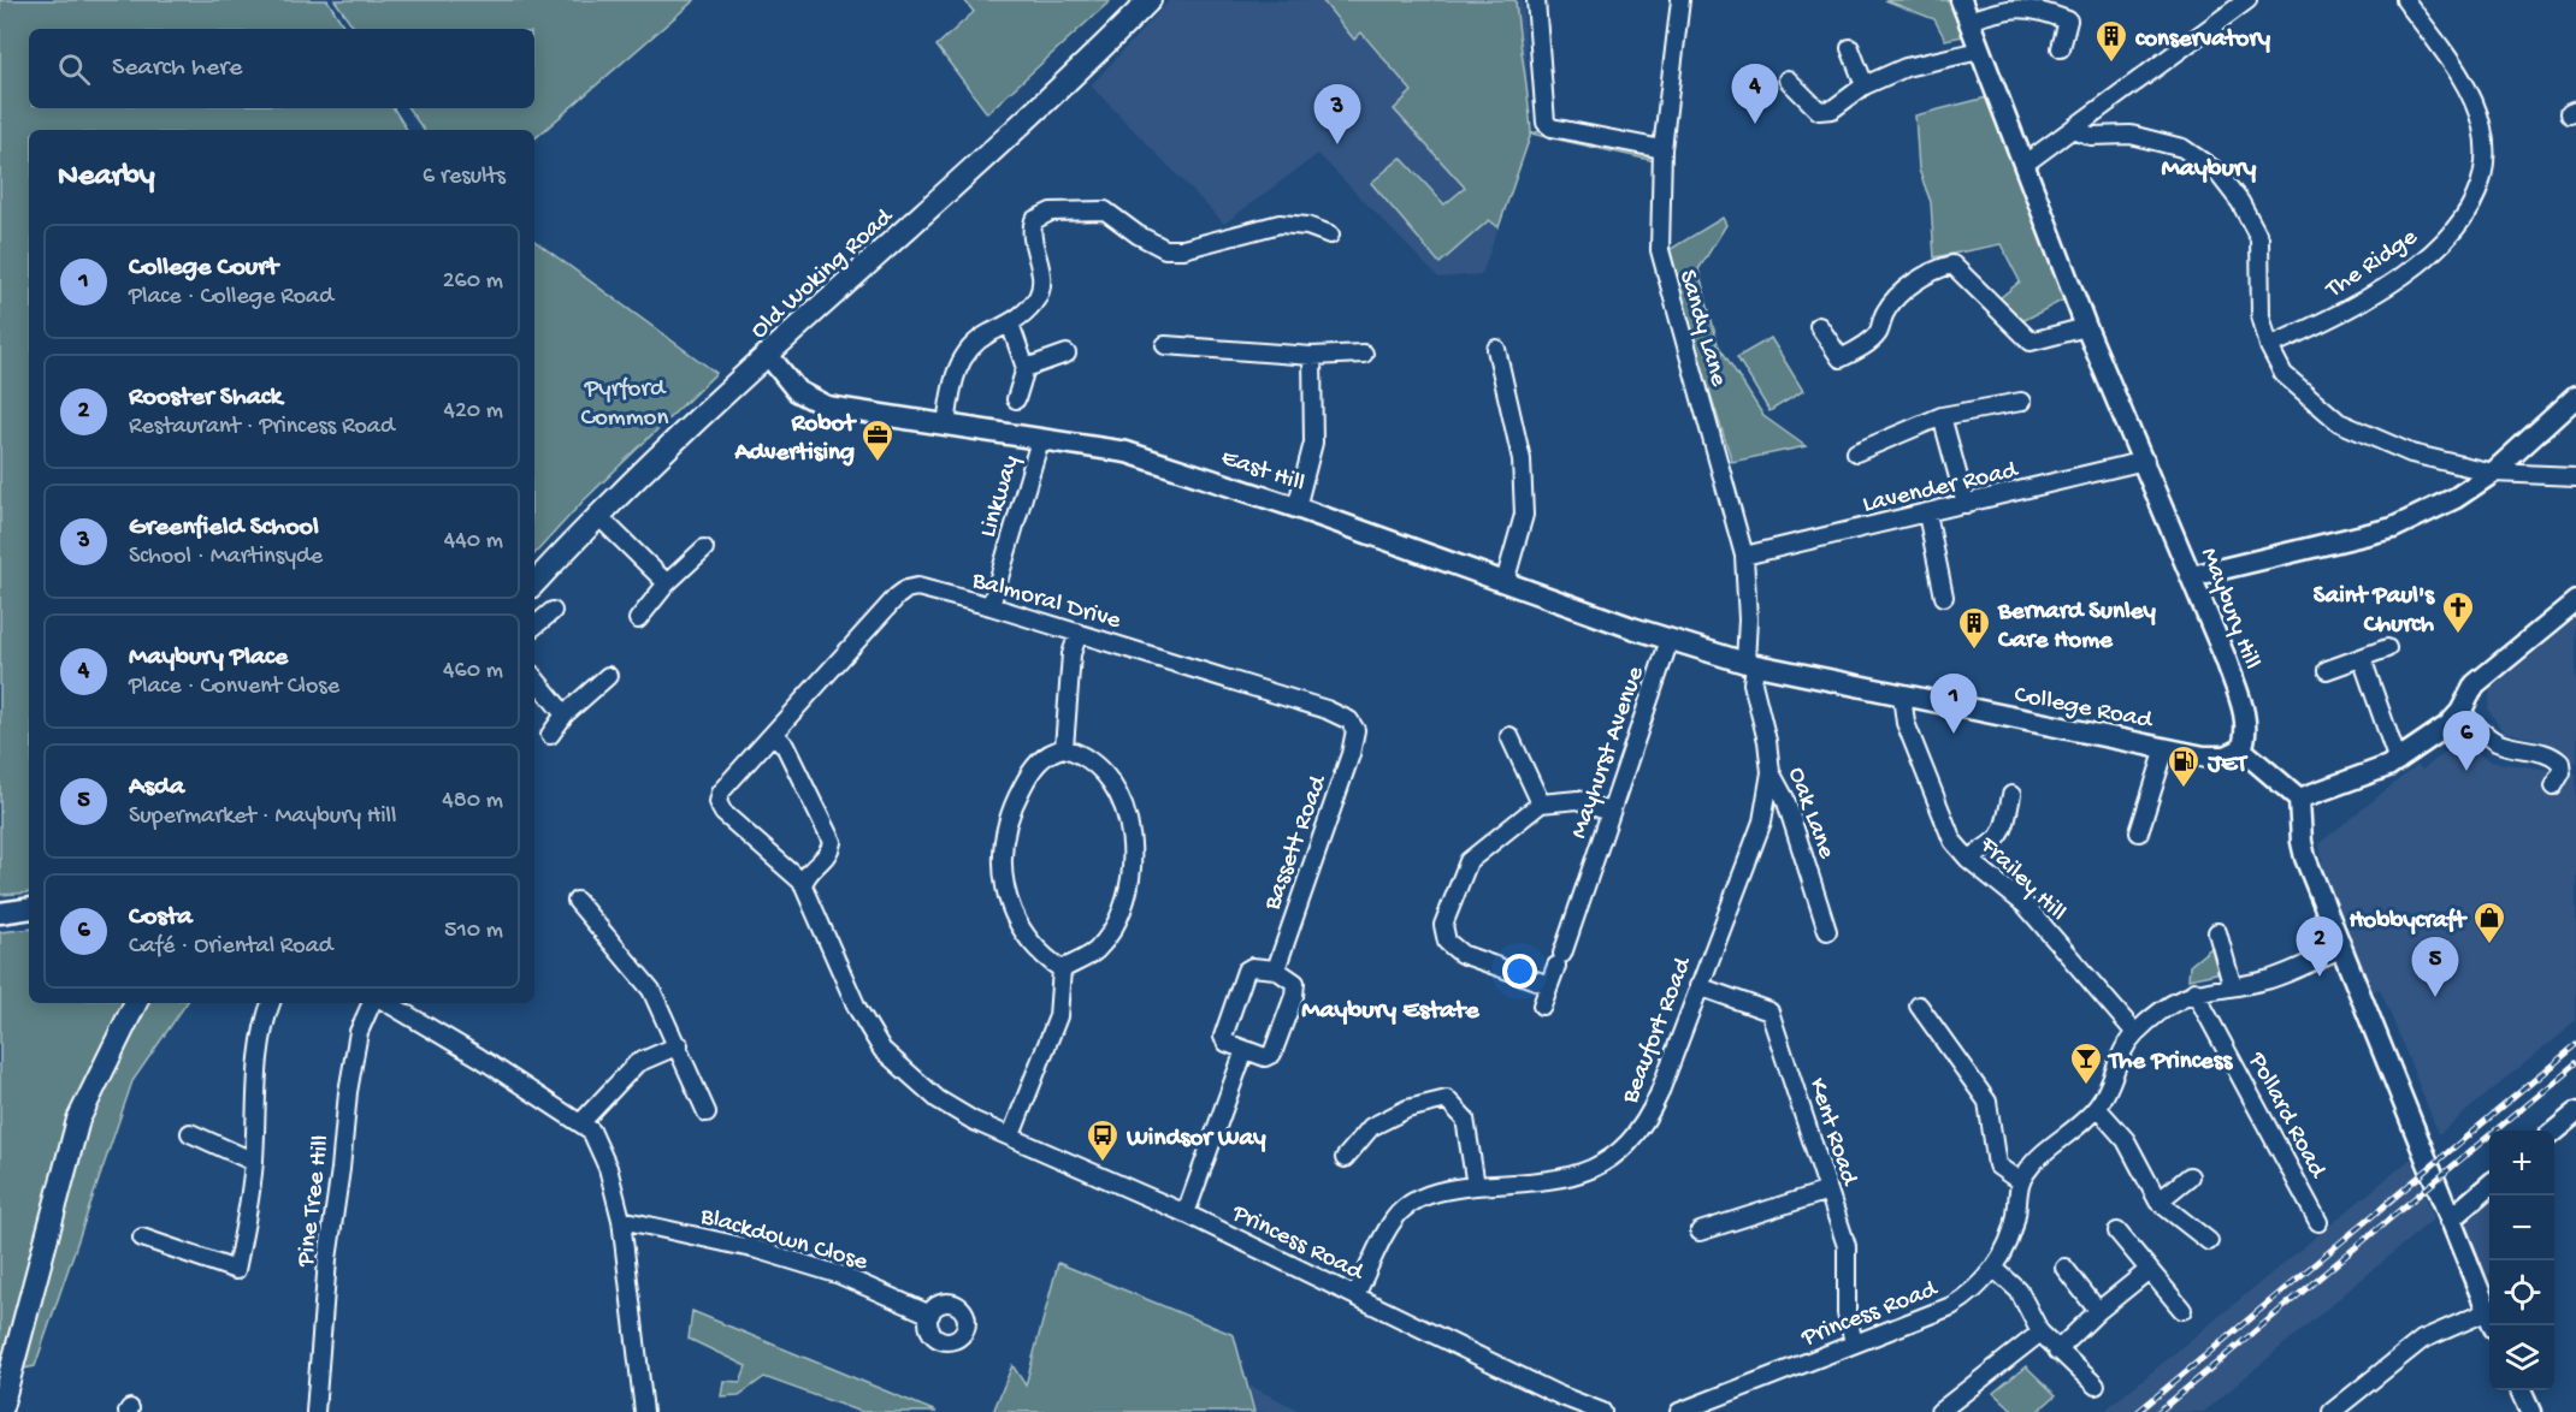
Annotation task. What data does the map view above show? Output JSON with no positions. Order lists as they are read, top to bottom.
{
  "streets": {
    "main road": ["Old Woking Road"],
    "street": [
      "The Ridge",
      "Sandy Lane",
      "East Hill",
      "Lavender Road",
      "Linkway",
      "Balmoral Drive",
      "Maybury Hill",
      "College Road",
      "Mayhurst Avenue",
      "Oak Lane",
      "Bassett Road",
      "Frailey Hill",
      "Beaufort Road",
      "Pollard Road",
      "Kent Road",
      "Pine Tree Hill",
      "Blackdown Close",
      "Princess Road"
    ]
  },
  "crossings": [
    ["Old Woking Road", "East Hill"],
    ["Sandy Lane", "East Hill"],
    ["Sandy Lane", "Lavender Road"],
    ["Sandy Lane", "College Road"],
    ["Sandy Lane", "Oak Lane"],
    ["East Hill", "Linkway"],
    ["East Hill", "College Road"],
    ["East Hill", "Mayhurst Avenue"],
    ["East Hill", "Oak Lane"],
    ["Lavender Road", "Maybury Hill"],
    ["Linkway", "Balmoral Drive"],
    ["Balmoral Drive", "Bassett Road"],
    ["Balmoral Drive", "Princess Road"],
    ["Maybury Hill", "College Road"],
    ["College Road", "Oak Lane"],
    ["College Road", "Frailey Hill"],
    ["Oak Lane", "Beaufort Road"],
    ["Frailey Hill", "Princess Road"],
    ["Beaufort Road", "Kent Road"],
    ["Beaufort Road", "Princess Road"],
    ["Pollard Road", "Princess Road"],
    ["Kent Road", "Princess Road"]
  ],
  "districts": ["Maybury", "Maybury Estate"],
  "parks": ["Pyrford Common"],
  "places": {
    "building": ["conservatory", "Bernard Sunley Care Home"],
    "office": ["Robot Advertising"],
    "church": ["Saint Paul's Church"],
    "fuel station": ["JET"],
    "shop": ["Hobbycraft"],
    "bar": ["The Princess"],
    "bus stop": ["Windsor Way"]
  },
  "page": {
    "search": "Search here",
    "pins": [
      "4",
      "3",
      "1",
      "6",
      "2",
      "5"
    ],
    "heading": ["Nearby", "6 results"],
    "list": [
      {
        "mark": "1",
        "name": "College Court",
        "note": "Place · College Road",
        "value": "260 m"
      },
      {
        "mark": "2",
        "name": "Rooster Shack",
        "note": "Restaurant · Princess Road",
        "value": "420 m"
      },
      {
        "mark": "3",
        "name": "Greenfield School",
        "note": "School · Martinsyde",
        "value": "440 m"
      },
      {
        "mark": "4",
        "name": "Maybury Place",
        "note": "Place · Convent Close",
        "value": "460 m"
      },
      {
        "mark": "5",
        "name": "Asda",
        "note": "Supermarket · Maybury Hill",
        "value": "480 m"
      },
      {
        "mark": "6",
        "name": "Costa",
        "note": "Café · Oriental Road",
        "value": "510 m"
      }
    ],
    "map_buttons": ["+", "−"]
  }
}
